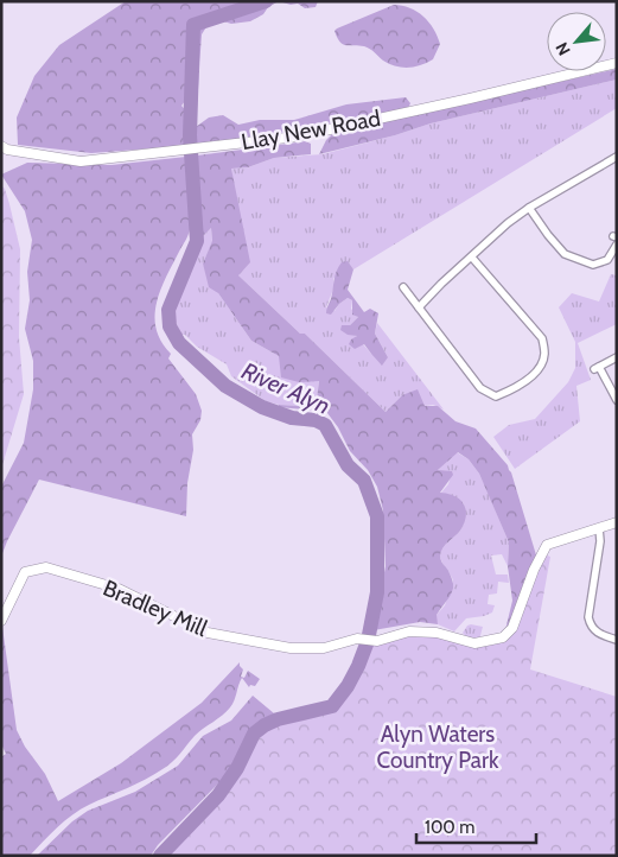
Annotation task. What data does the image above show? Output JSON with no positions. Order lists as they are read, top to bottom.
{
  "streets": {
    "street": ["Llay New Road", "Bradley Mill"]
  },
  "water": ["River Alyn"],
  "parks": ["Alyn Waters Country Park"],
  "scale_bar": "100 m",
  "north": "bottom left"
}
